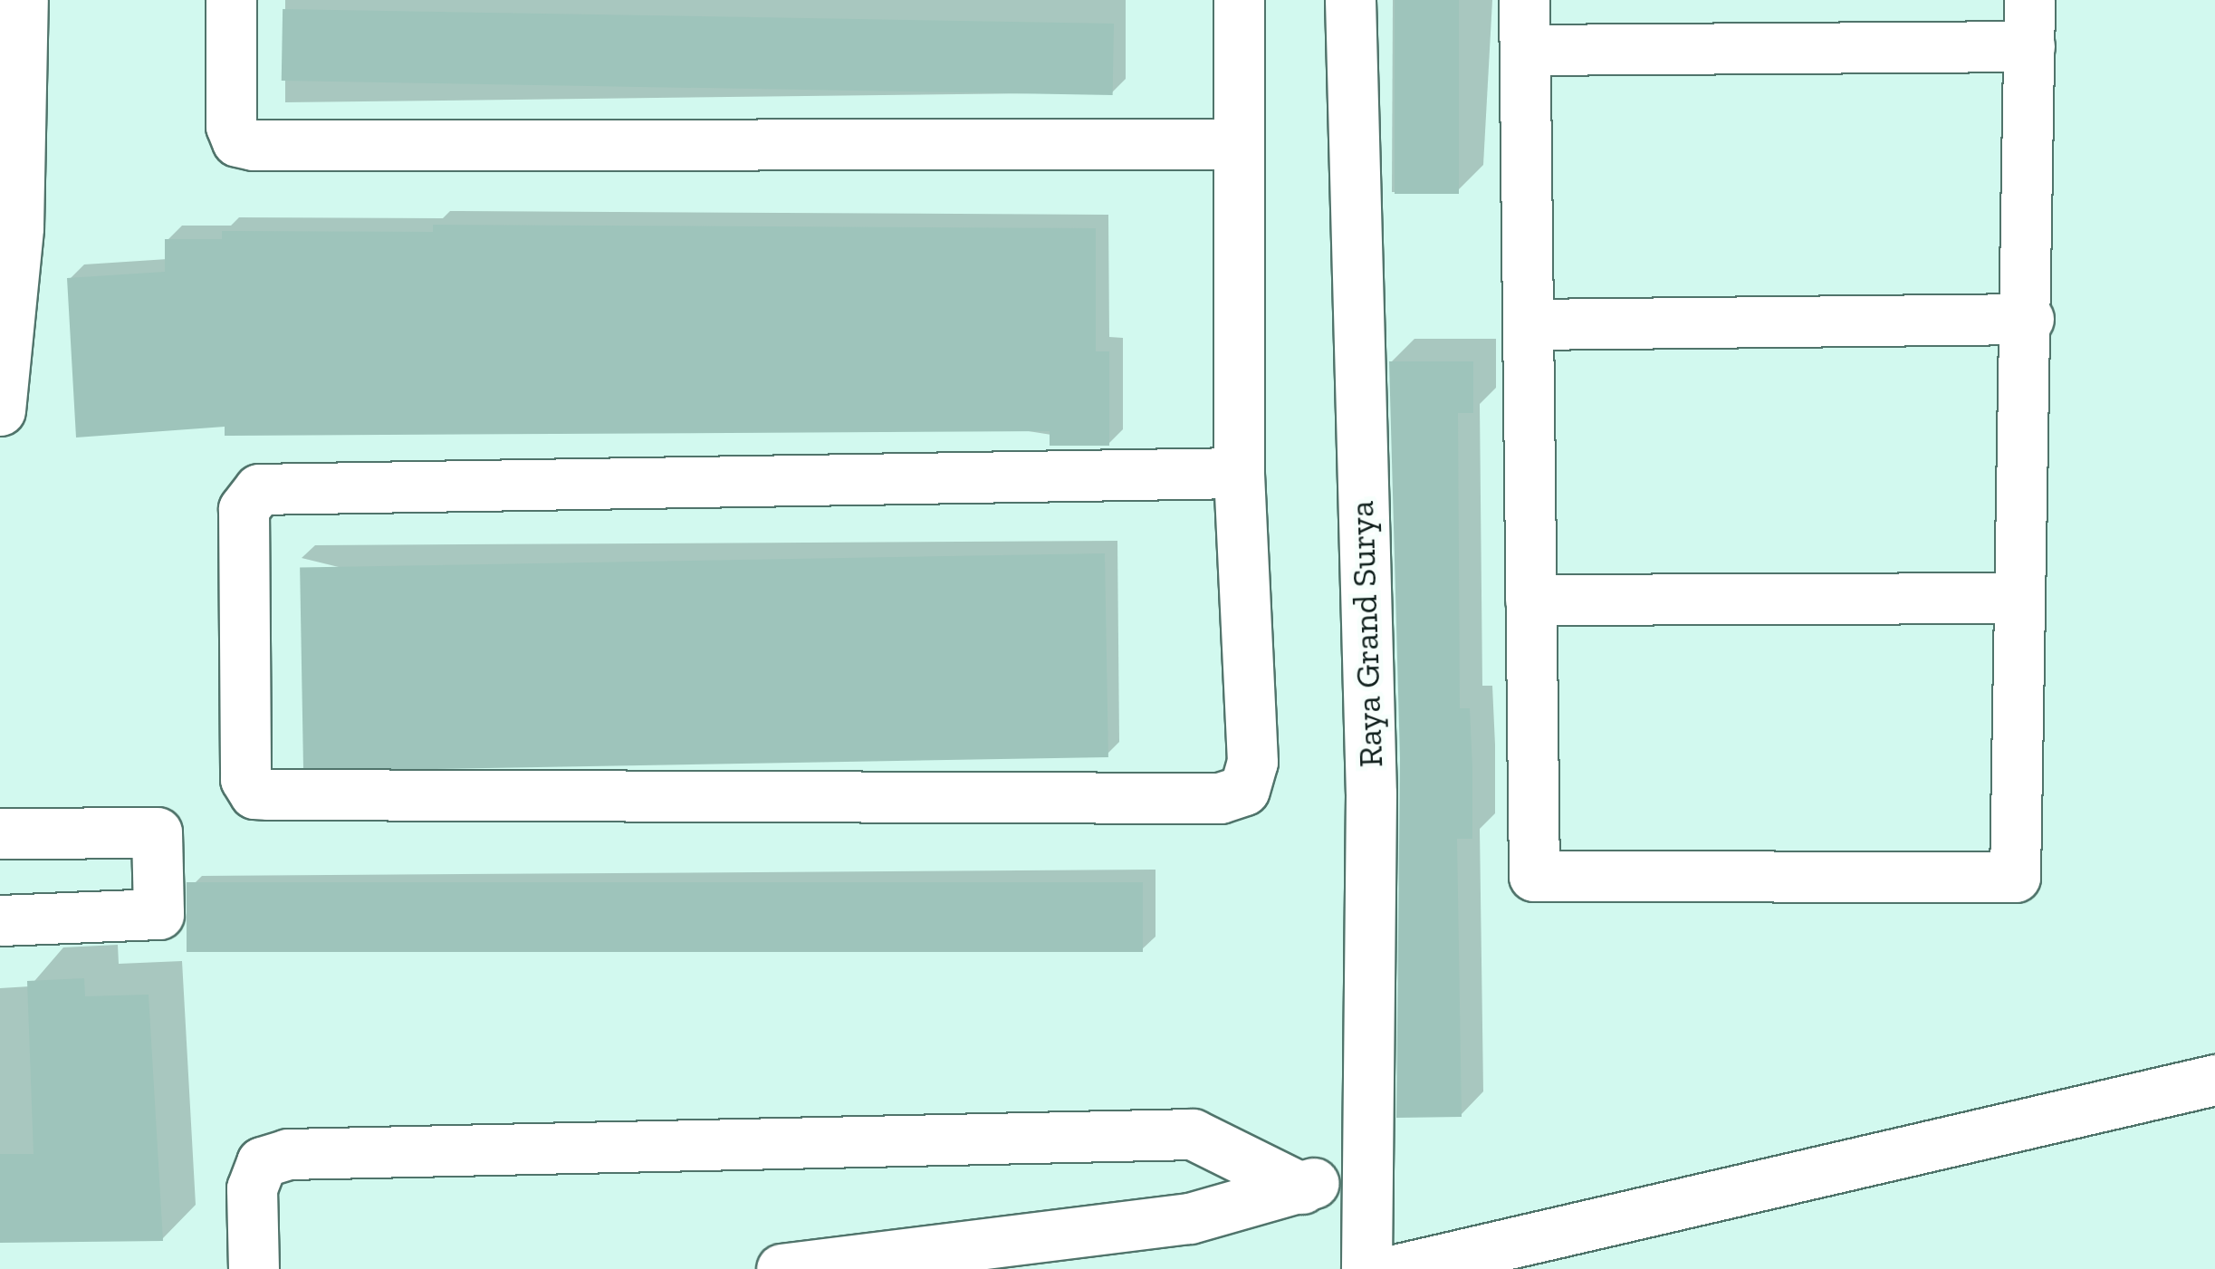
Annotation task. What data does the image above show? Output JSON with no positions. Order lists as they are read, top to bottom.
{
  "streets": {
    "street": ["Raya Grand Surya"]
  }
}
